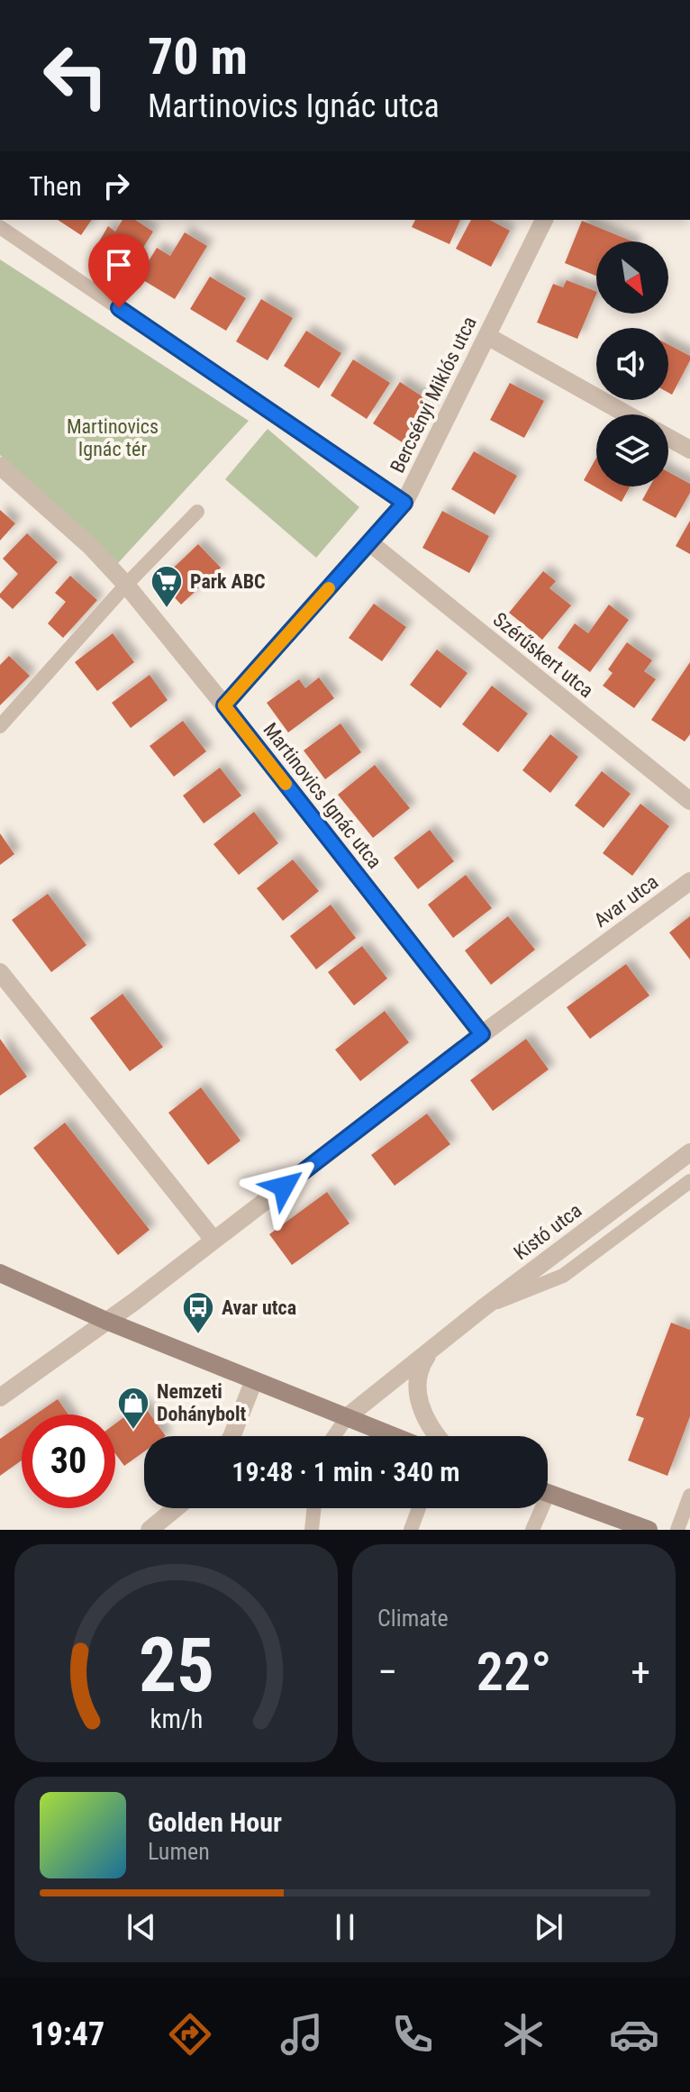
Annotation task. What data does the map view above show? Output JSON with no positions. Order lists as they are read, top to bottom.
{
  "streets": {
    "street": [
      "Bercsényi Miklós utca",
      "Szérűskert utca",
      "Martinovics Ignác utca",
      "Avar utca",
      "Kistó utca"
    ]
  },
  "crossings": [
    ["Bercsényi Miklós utca", "Szérűskert utca"],
    ["Bercsényi Miklós utca", "Martinovics Ignác utca"],
    ["Martinovics Ignác utca", "Avar utca"]
  ],
  "parks": ["Martinovics Ignác tér"],
  "places": {
    "supermarket": ["Park ABC"],
    "bus stop": ["Avar utca"],
    "shop": ["Nemzeti Dohánybolt"]
  },
  "north": "bottom right",
  "page": {
    "turn": ["70 m", "Martinovics Ignác utca"],
    "then": "Then",
    "limit": "30",
    "trip": "19:48 · 1 min · 340 m",
    "tile": "Climate",
    "heat": ["−", "22°", "+"],
    "song": ["Golden Hour", "Lumen"],
    "tabs": "19:47",
    "gauge": ["25", "km/h"]
  }
}
